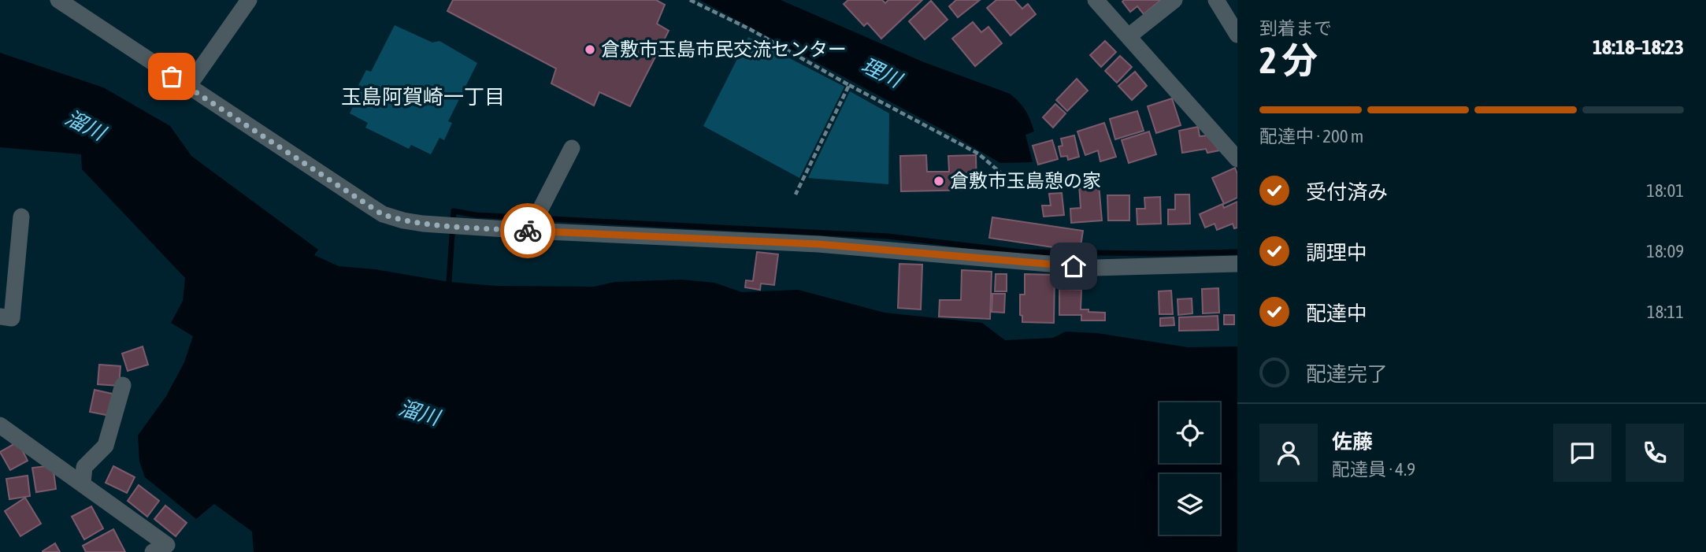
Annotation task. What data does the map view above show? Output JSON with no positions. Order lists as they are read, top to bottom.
{
  "districts": ["玉島阿賀崎一丁目"],
  "water": ["理川", "溜川"],
  "places": ["倉敷市玉島市民交流センター", "倉敷市玉島憩の家"],
  "page": {
    "heading": ["2 分", "到着まで", "18:18–18:23"],
    "panel": ["佐藤", "配達員 · 4.9"],
    "bar": "配達中 · 200 m",
    "list": [
      ["受付済み", "18:01"],
      ["調理中", "18:09"],
      ["配達中", "18:11"],
      "配達完了"
    ]
  }
}
